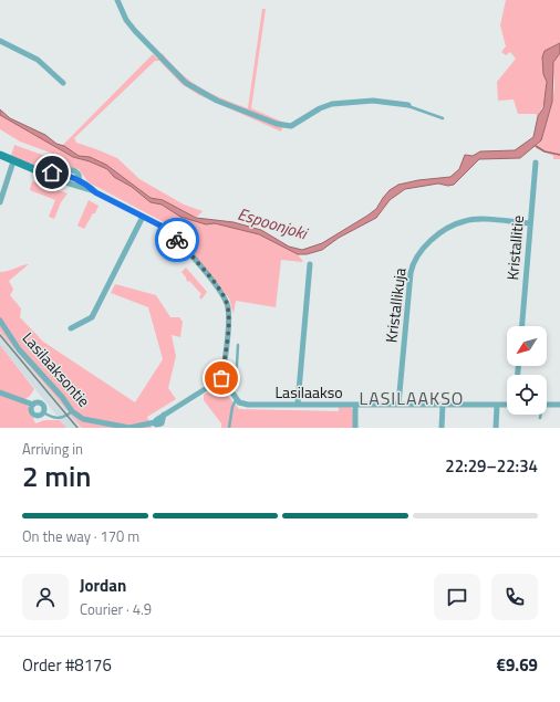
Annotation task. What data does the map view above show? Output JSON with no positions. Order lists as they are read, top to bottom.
{
  "streets": {
    "street": [
      "Kristallitie",
      "Kristallikuja",
      "Lasilaaksontie",
      "Lasilaakso"
    ]
  },
  "crossings": [
    ["Kristallitie", "Kristallikuja"],
    ["Kristallikuja", "Lasilaakso"]
  ],
  "districts": ["LASILAAKSO"],
  "water": ["Espoonjoki"],
  "north": "bottom left",
  "page": {
    "heading": ["2 min", "Arriving in", "22:29–22:34"],
    "panel": [
      "Jordan",
      "Courier · 4.9",
      "Order #8176",
      "€9.69"
    ],
    "bar": "On the way · 170 m"
  }
}
